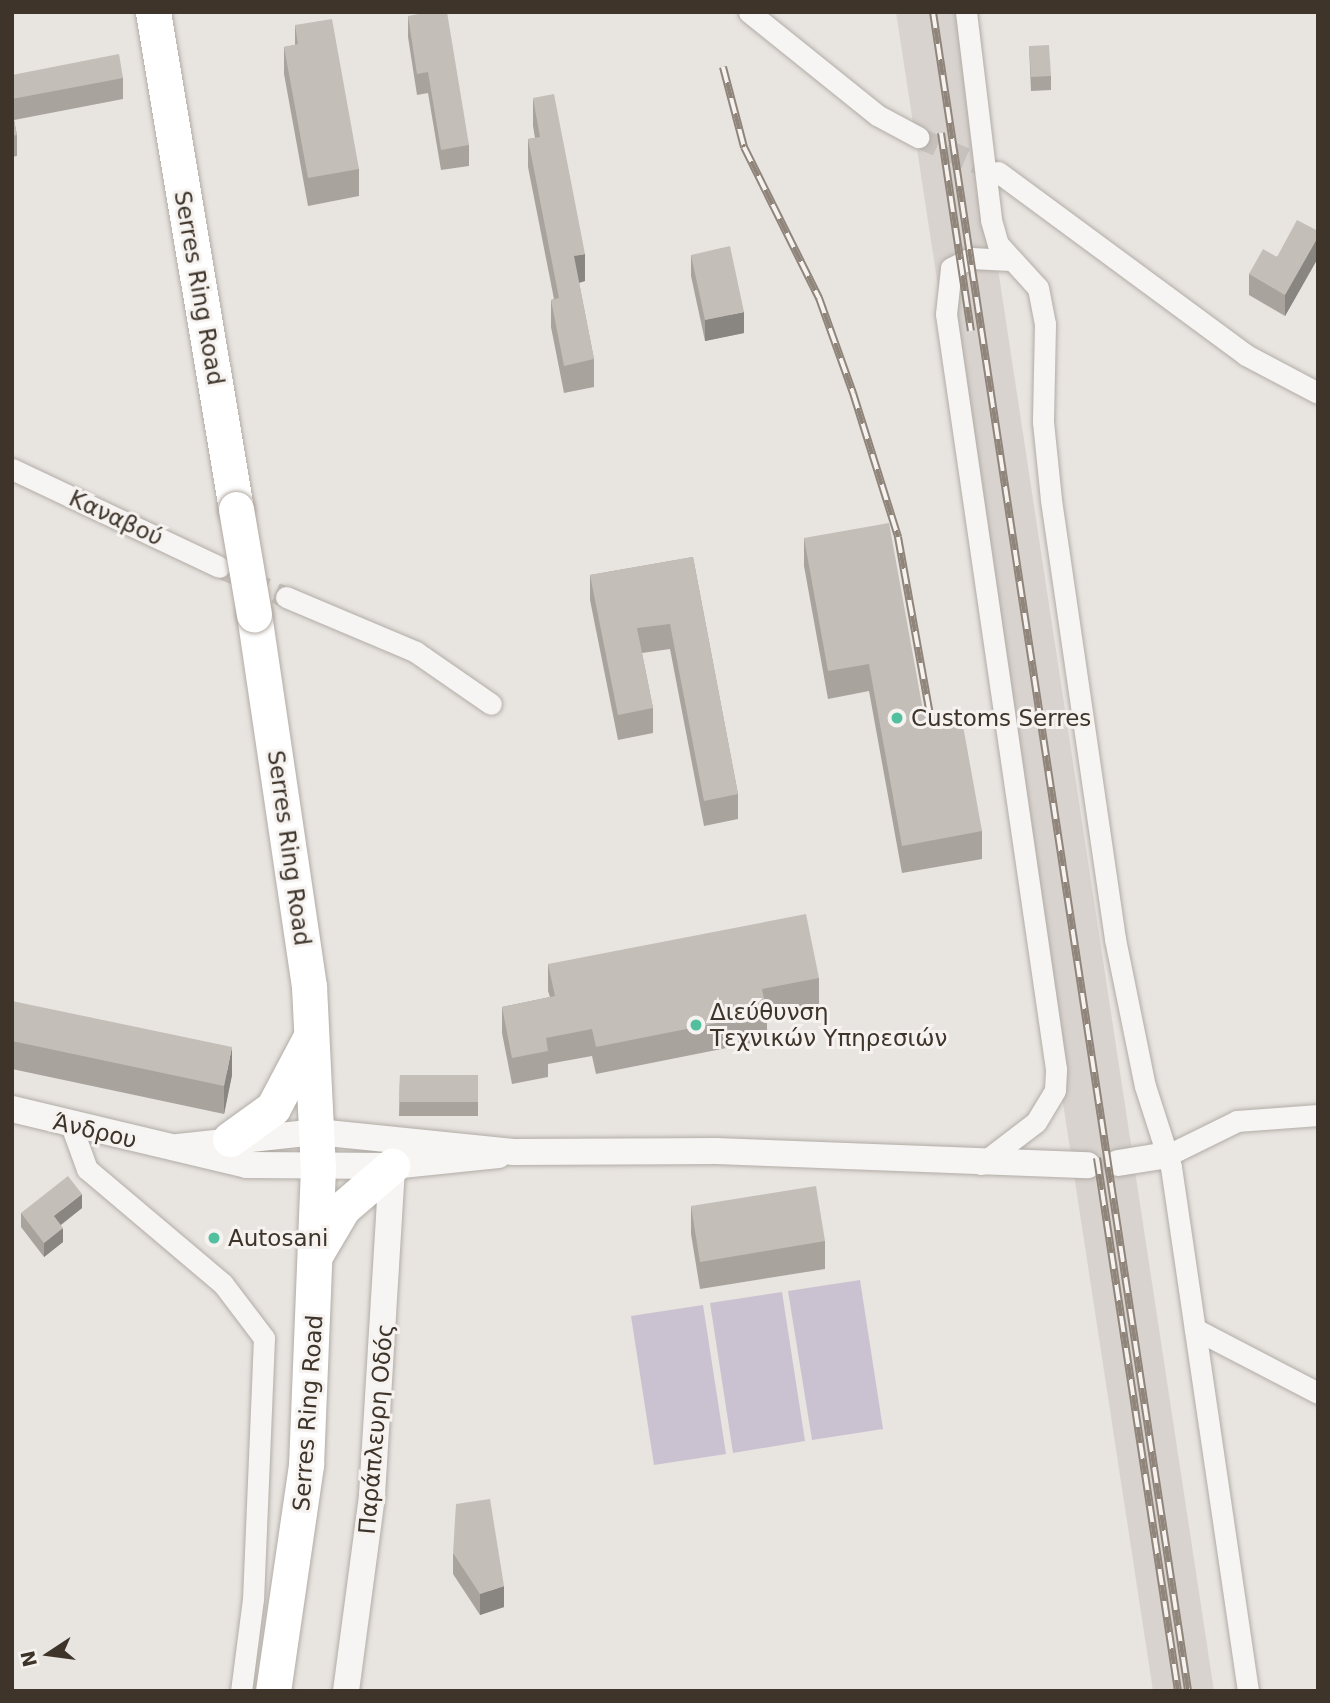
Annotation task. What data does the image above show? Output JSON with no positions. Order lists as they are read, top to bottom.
{
  "streets": {
    "main road": ["Serres Ring Road"],
    "street": ["Καναβού", "Άνδρου", "Παράπλευρη Οδός"]
  },
  "places": ["Customs Serres", "Διεύθυνση Τεχνικών Υπηρεσιών", "Autosani"],
  "north": "left"
}
